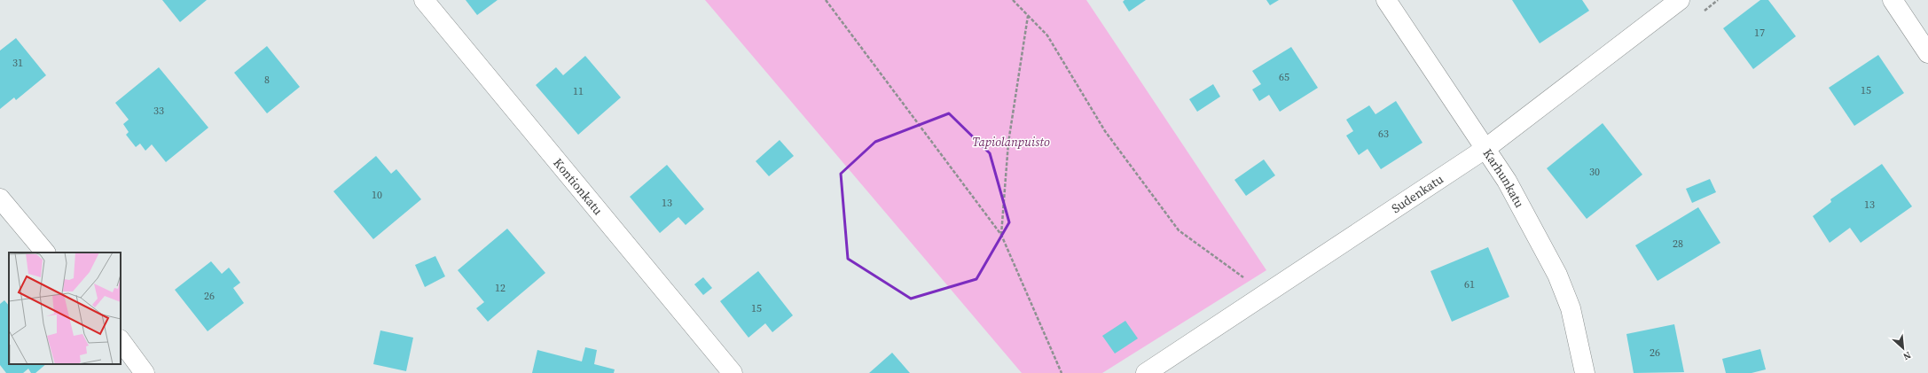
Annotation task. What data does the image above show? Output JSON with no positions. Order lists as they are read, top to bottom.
{
  "streets": {
    "street": ["Karhunkatu", "Kontionkatu", "Sudenkatu"]
  },
  "crossings": [
    ["Karhunkatu", "Sudenkatu"]
  ],
  "parks": ["Tapiolanpuisto"],
  "house_numbers": [
    "17",
    "31",
    "65",
    "8",
    "15",
    "11",
    "33",
    "63",
    "30",
    "10",
    "13",
    "13",
    "28",
    "61",
    "12",
    "26",
    "15",
    "26"
  ],
  "north": "bottom right"
}
